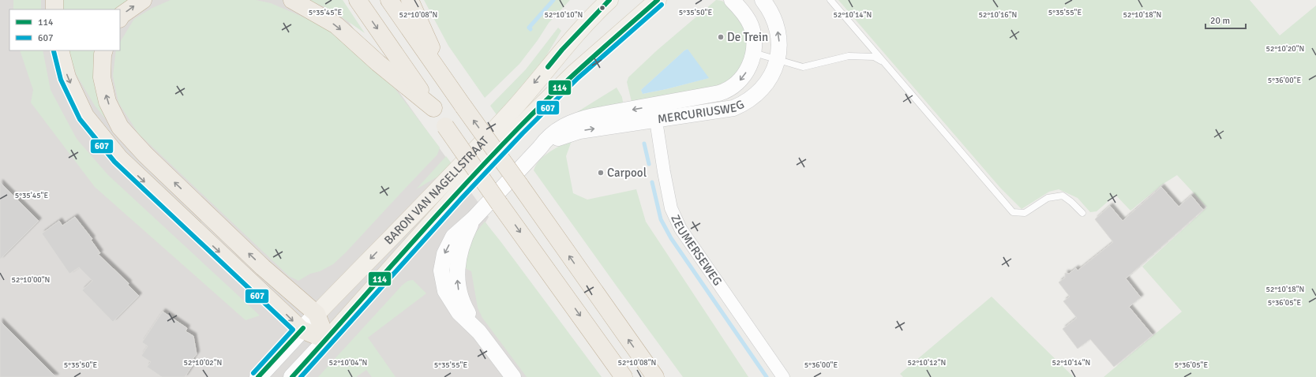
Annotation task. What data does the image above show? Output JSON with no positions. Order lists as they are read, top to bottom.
{
  "streets": {
    "main road": ["BARON VAN NAGELLSTRAAT"],
    "street": ["MERCURIUSWEG", "ZEUMERSEWEG"]
  },
  "crossings": [
    ["MERCURIUSWEG", "ZEUMERSEWEG"]
  ],
  "places": ["De Trein", "Carpool"],
  "lines": ["transit line 114", "transit line 607"],
  "legend": ["114", "607"],
  "scale_bar": "20 m",
  "coordinates": [
    "5°35'45\"E",
    "5°35'50\"E",
    "5°35'55\"E",
    "52°10'10\"N",
    "52°10'14\"N",
    "52°10'16\"N",
    "52°10'18\"N",
    "52°10'08\"N",
    "52°10'20\"N",
    "5°36'00\"E",
    "52°10'00\"N",
    "5°36'05\"E",
    "52°10'02\"N",
    "52°10'04\"N",
    "52°10'12\"N"
  ]
}
